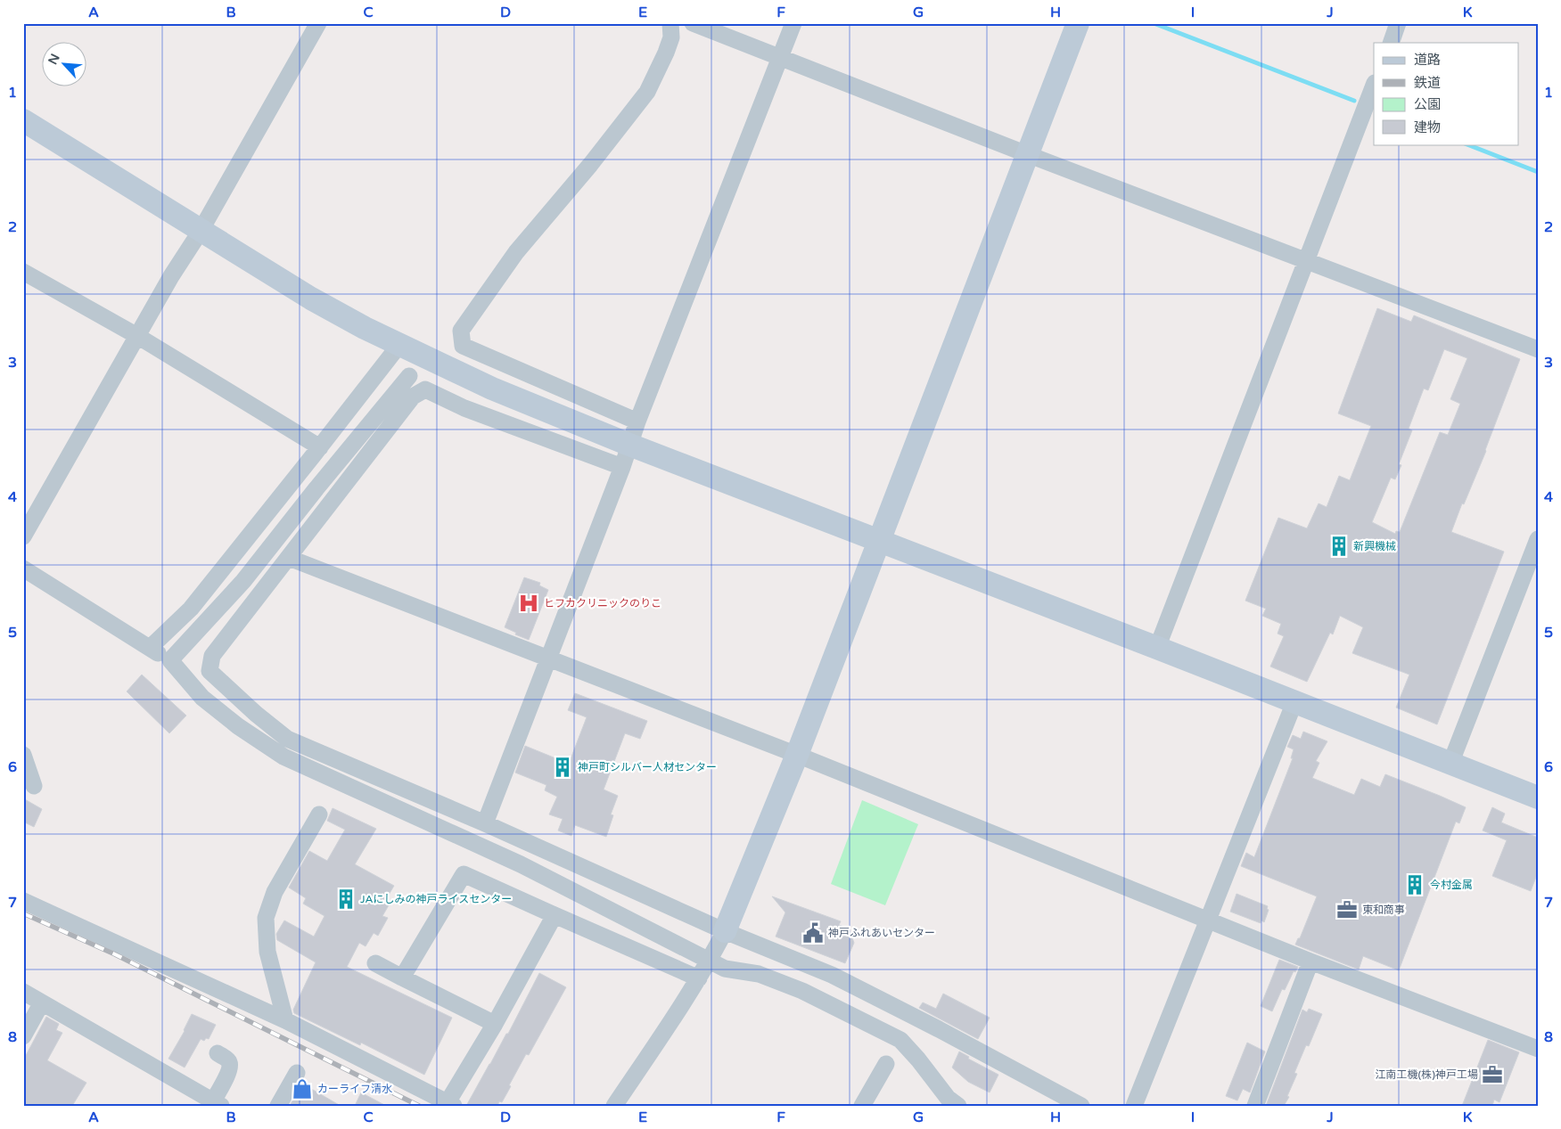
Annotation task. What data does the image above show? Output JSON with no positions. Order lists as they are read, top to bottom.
{
  "places": {
    "building": [
      "新興機械",
      "神戸町シルバー人材センター",
      "今村金属",
      "JAにしみの神戸ライスセンター"
    ],
    "hospital": ["ヒフカクリニックのりこ"],
    "office": ["東和商事", "江南工機(株)神戸工場"],
    "public building": ["神戸ふれあいセンター"],
    "shop": ["カーライフ清水"]
  },
  "legend": [
    "道路",
    "鉄道",
    "公園",
    "建物"
  ],
  "north": "top left",
  "grid": {
    "columns": [
      "A",
      "B",
      "C",
      "D",
      "E",
      "F",
      "G",
      "H",
      "I",
      "J",
      "K"
    ],
    "rows": [
      "1",
      "2",
      "3",
      "4",
      "5",
      "6",
      "7",
      "8"
    ]
  }
}
